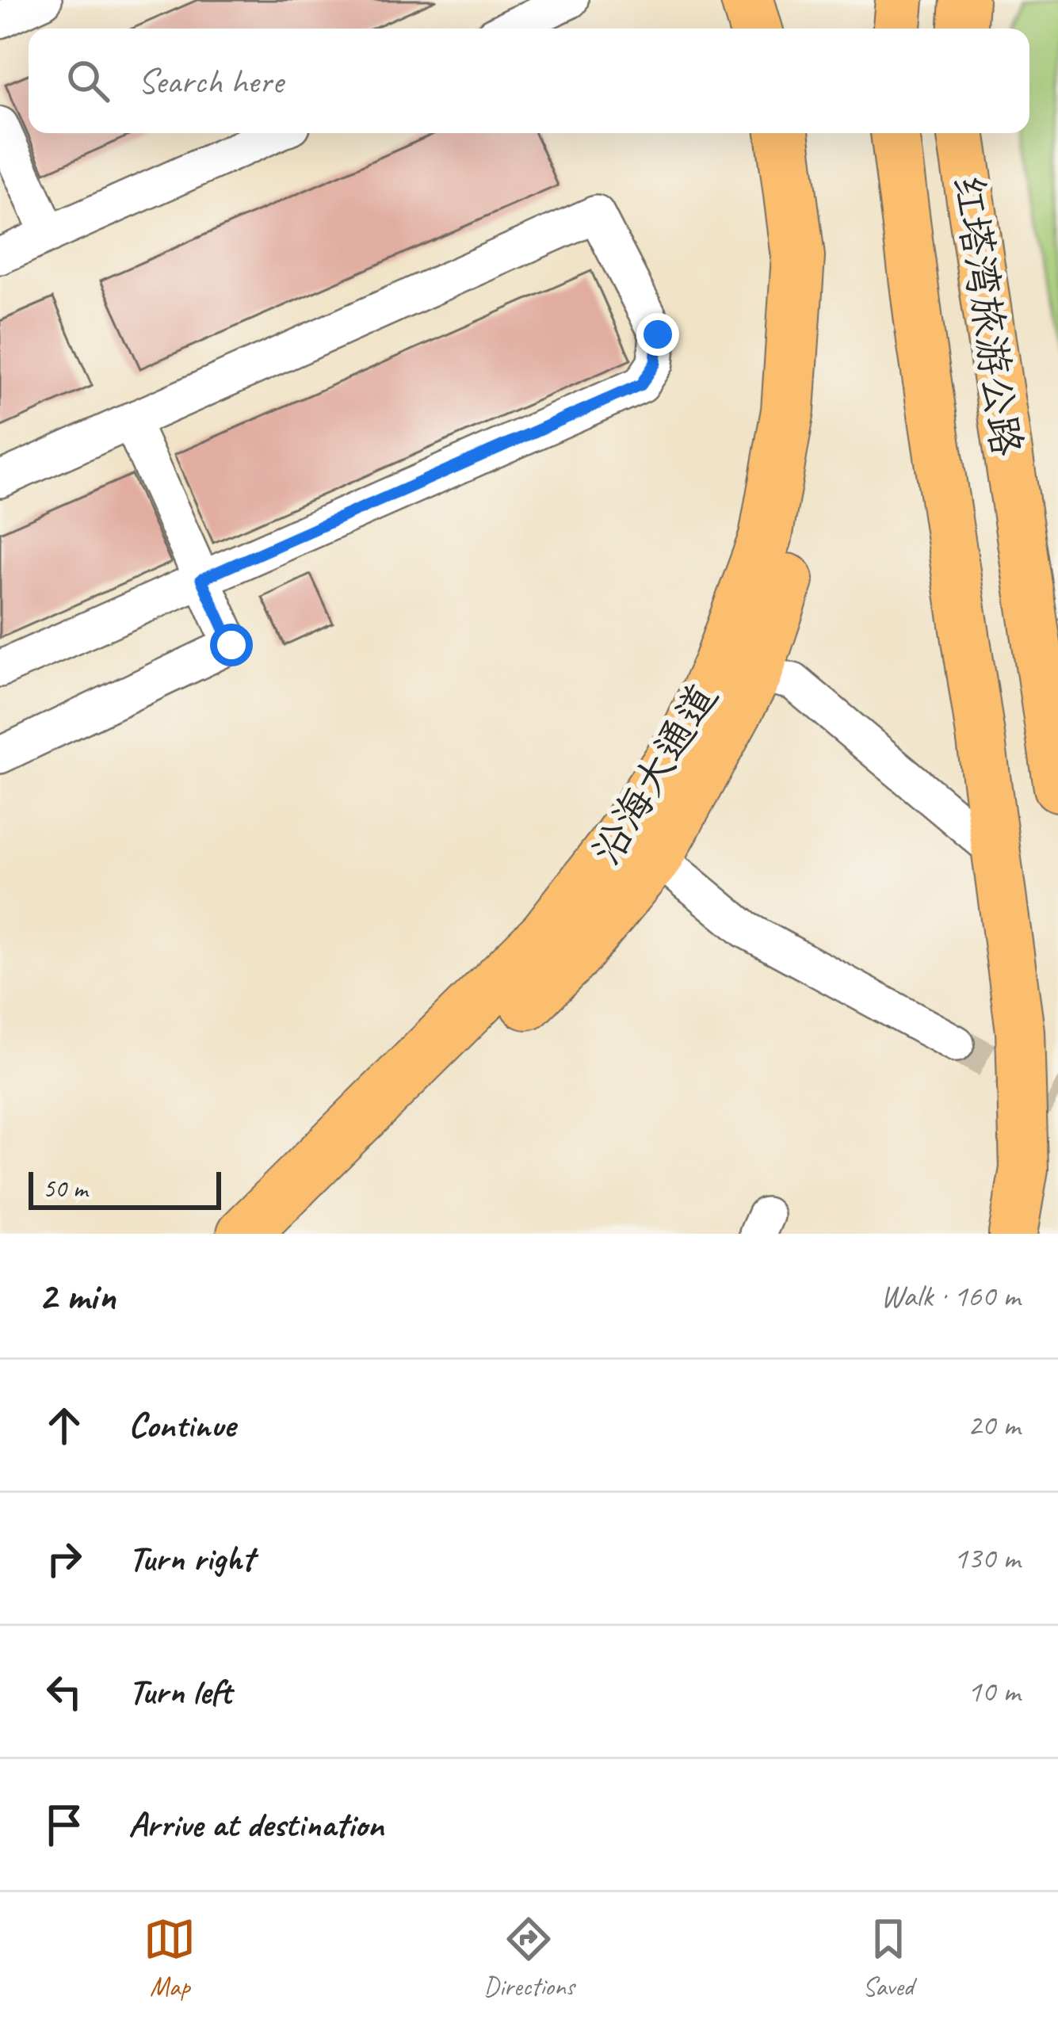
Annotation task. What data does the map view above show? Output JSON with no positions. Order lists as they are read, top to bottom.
{
  "streets": {
    "highway": ["沿海大通道"],
    "main road": ["红塔湾旅游公路"]
  },
  "scale_bar": "50 m",
  "page": {
    "search": "Search here",
    "scale": "50 m",
    "heading": ["2 min", "Walk · 160 m"],
    "list": [
      ["Continue", "20 m"],
      ["Turn right", "130 m"],
      ["Turn left", "10 m"],
      "Arrive at destination"
    ],
    "nav": ["Map", "Directions", "Saved"]
  }
}
